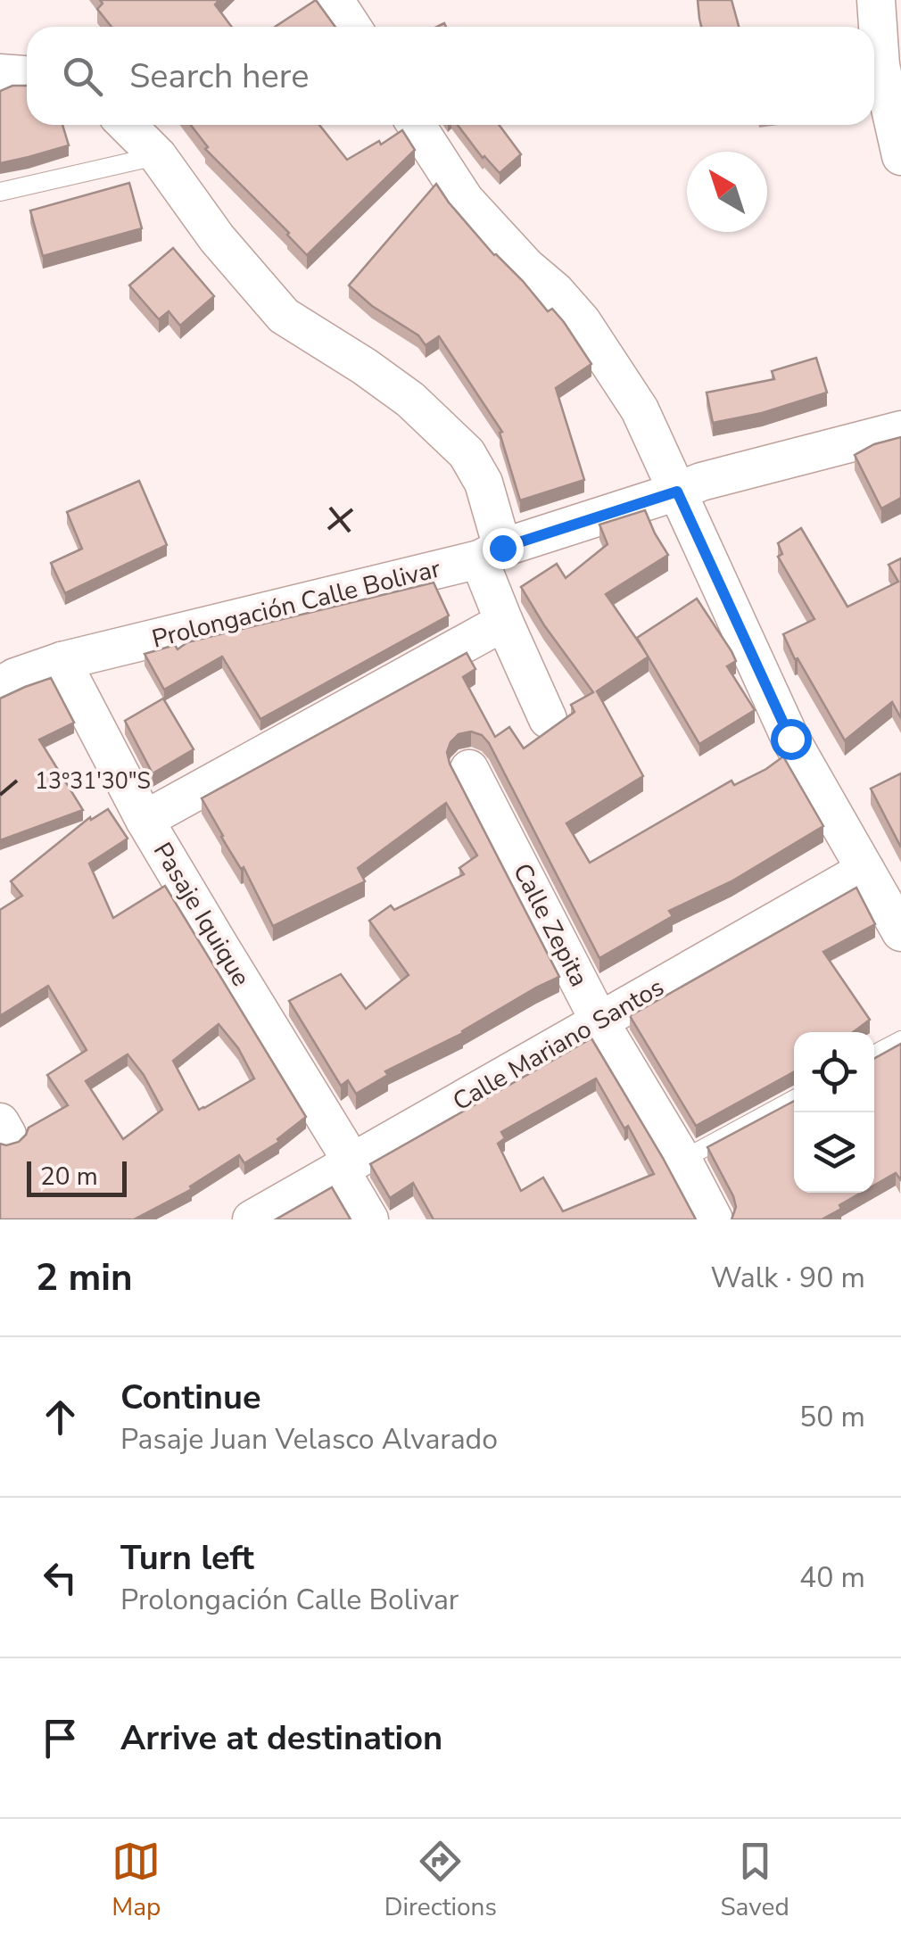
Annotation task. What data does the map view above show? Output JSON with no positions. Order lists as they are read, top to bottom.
{
  "streets": {
    "street": [
      "Prolongación Calle Bolivar",
      "Pasaje Iquique",
      "Calle Zepita",
      "Calle Mariano Santos"
    ]
  },
  "crossings": [
    ["Prolongación Calle Bolivar", "Pasaje Iquique"],
    ["Pasaje Iquique", "Calle Mariano Santos"],
    ["Calle Zepita", "Calle Mariano Santos"]
  ],
  "scale_bar": "20 m",
  "north": "top left",
  "page": {
    "search": "Search here",
    "scale": "20 m",
    "heading": ["2 min", "Walk · 90 m"],
    "list": [
      ["Continue", "Pasaje Juan Velasco Alvarado", "50 m"],
      ["Turn left", "Prolongación Calle Bolivar", "40 m"],
      "Arrive at destination"
    ],
    "nav": ["Map", "Directions", "Saved"]
  },
  "coordinates": ["13°31'30\"S"]
}
